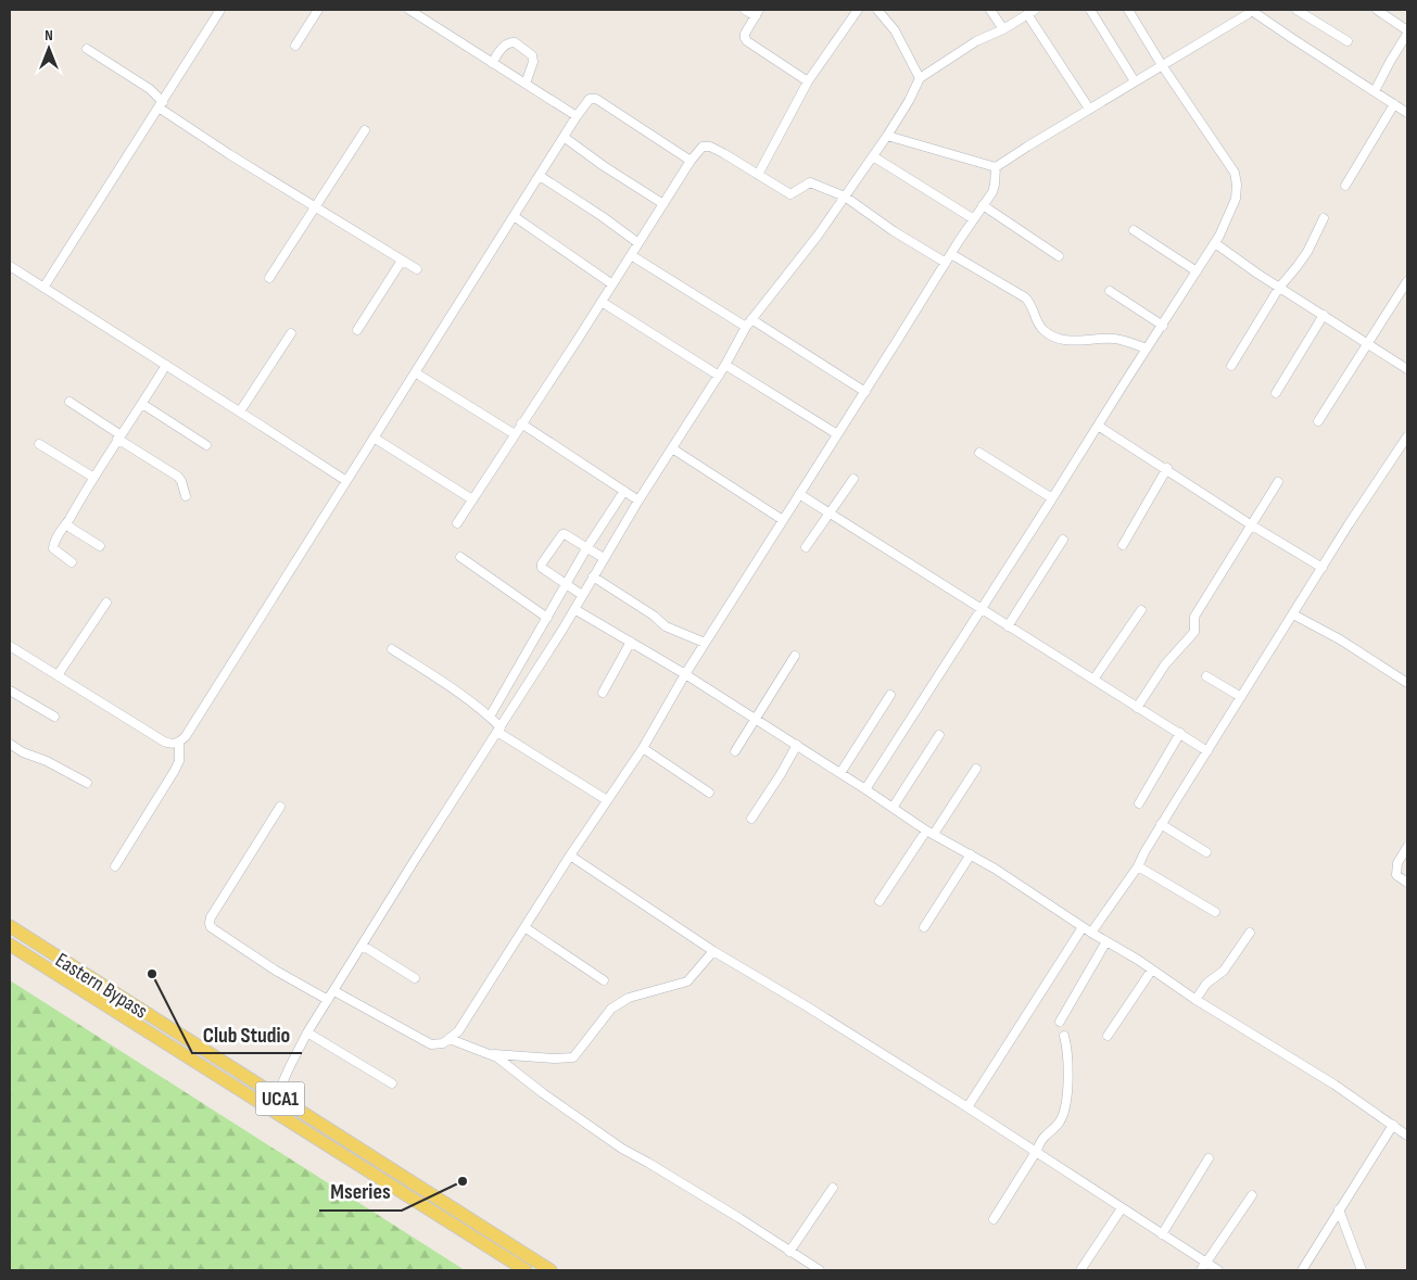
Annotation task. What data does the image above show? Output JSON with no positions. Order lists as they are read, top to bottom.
{
  "streets": {
    "main road": ["Eastern Bypass", "UCA1"]
  },
  "places": ["Club Studio", "Mseries"],
  "north": "top"
}
